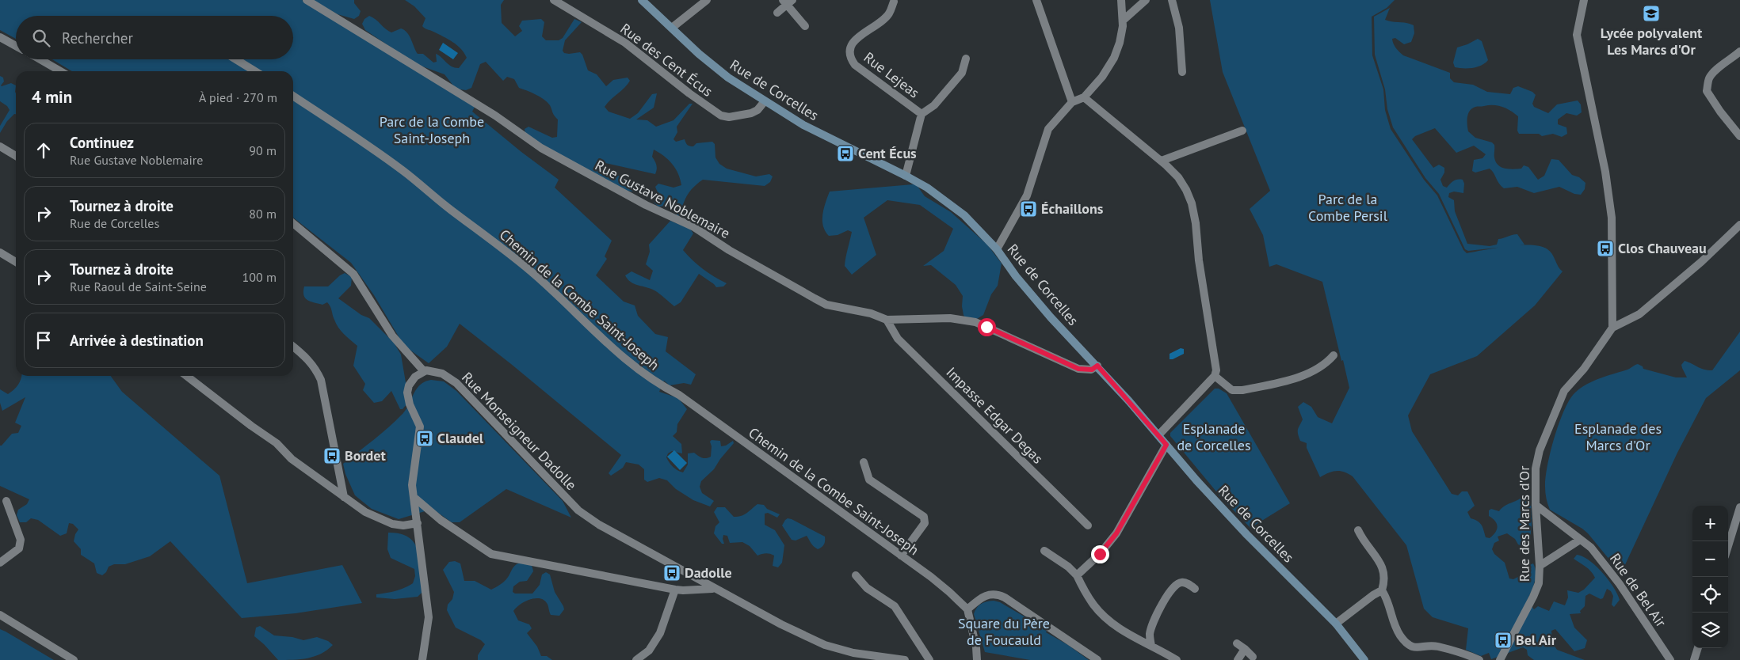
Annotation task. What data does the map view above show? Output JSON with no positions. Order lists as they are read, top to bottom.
{
  "streets": {
    "main road": ["Rue de Corcelles"],
    "street": [
      "Rue des Cent Écus",
      "Rue Lejeas",
      "Rue Gustave Noblemaire",
      "Chemin de la Combe Saint-Joseph",
      "Impasse Edgar Degas",
      "Rue Monseigneur Dadolle",
      "Rue des Marcs d'Or",
      "Rue de Bel Air"
    ]
  },
  "crossings": [
    ["Rue des Cent Écus", "Rue de Corcelles"],
    ["Rue de Corcelles", "Rue Gustave Noblemaire"],
    ["Rue Gustave Noblemaire", "Impasse Edgar Degas"],
    ["Rue des Marcs d'Or", "Rue de Bel Air"]
  ],
  "parks": [
    "Parc de la Combe Saint-Joseph",
    "Parc de la Combe Persil",
    "Esplanade de Corcelles",
    "Esplanade des Marcs d'Or",
    "Square du Père de Foucauld"
  ],
  "places": {
    "school or university": ["Lycée polyvalent Les Marcs d'Or"],
    "bus stop": [
      "Cent Écus",
      "Échaillons",
      "Clos Chauveau",
      "Claudel",
      "Bordet",
      "Dadolle",
      "Bel Air"
    ]
  },
  "page": {
    "search": "Rechercher",
    "heading": ["4 min", "À pied · 270 m"],
    "list": [
      ["Continuez", "Rue Gustave Noblemaire", "90 m"],
      ["Tournez à droite", "Rue de Corcelles", "80 m"],
      ["Tournez à droite", "Rue Raoul de Saint-Seine", "100 m"],
      "Arrivée à destination"
    ],
    "map_buttons": ["+", "−"]
  }
}
